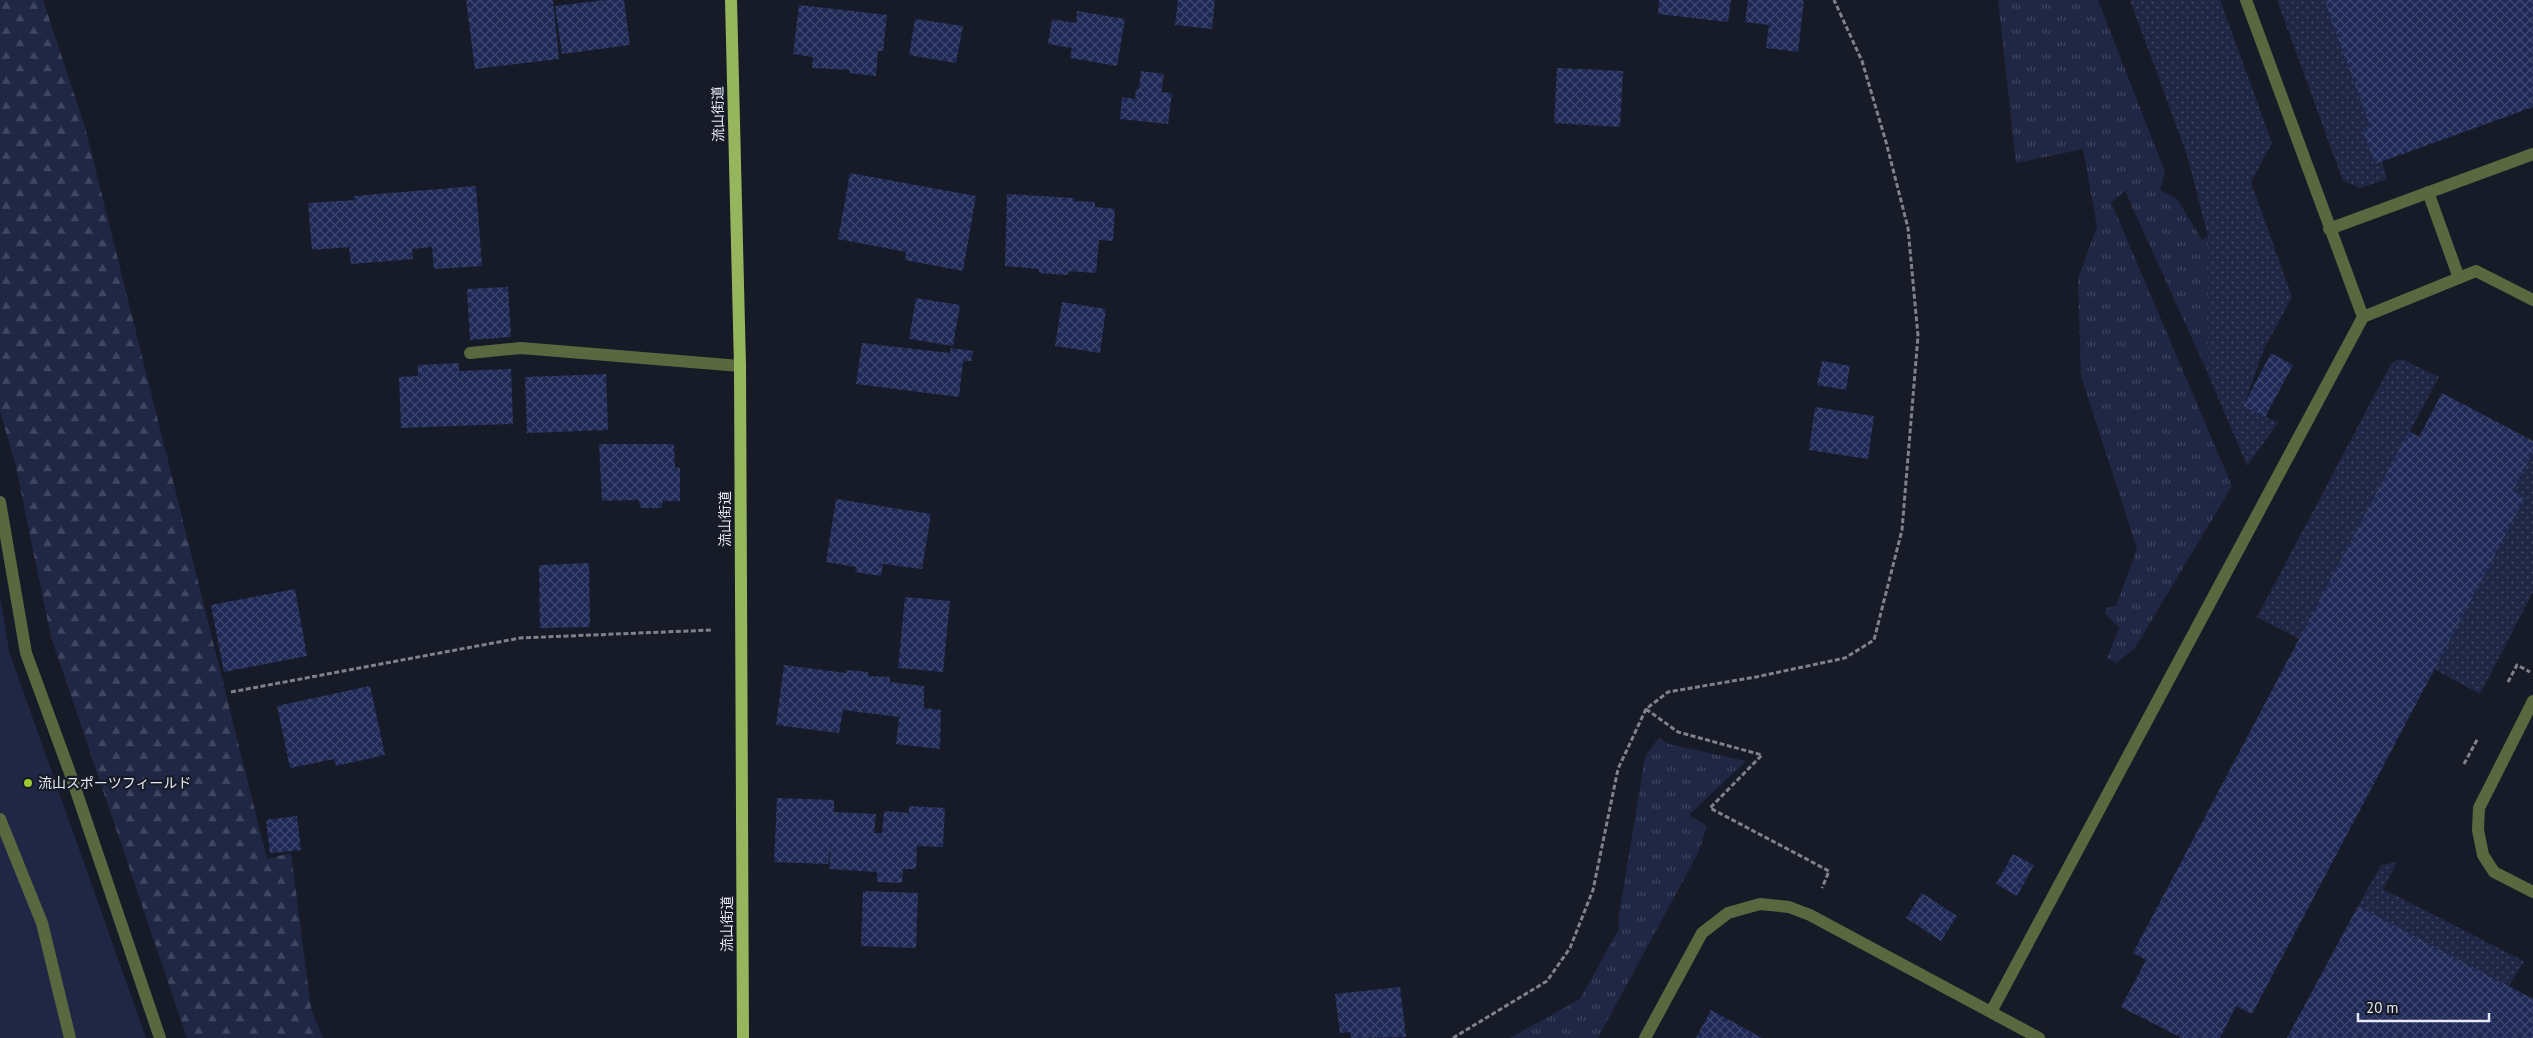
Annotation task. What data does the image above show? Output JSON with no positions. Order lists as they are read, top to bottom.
{
  "streets": {
    "main road": ["流山街道"]
  },
  "places": ["流山スポーツフィールド"],
  "scale_bar": "20 m"
}
